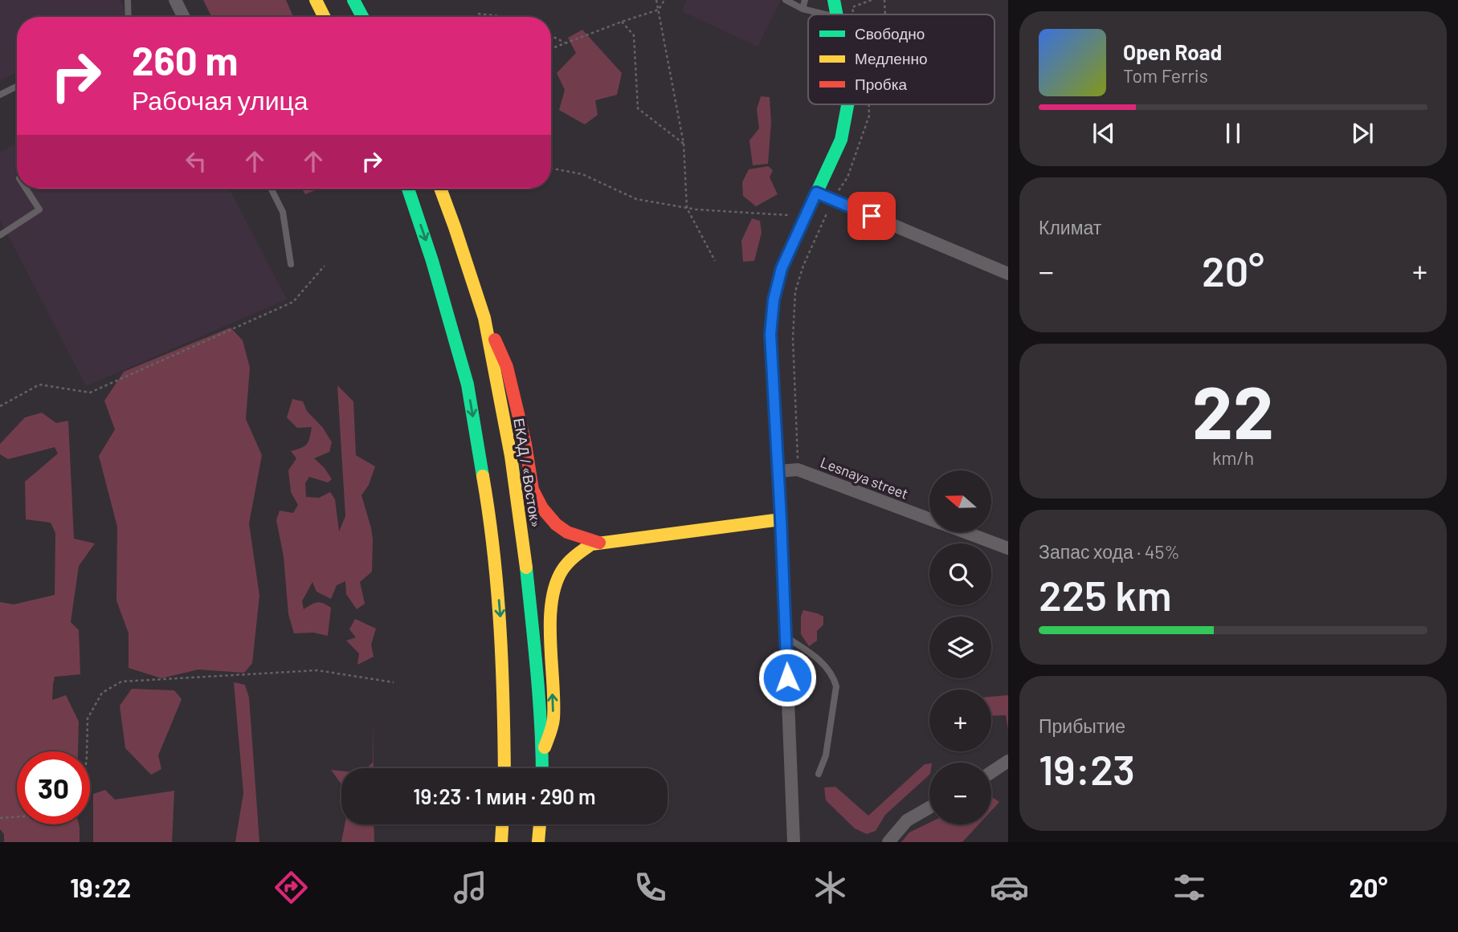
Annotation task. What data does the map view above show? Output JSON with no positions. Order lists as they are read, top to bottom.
{
  "streets": {
    "main road": ["ЕКАД / «Восток»"],
    "street": ["Lesnaya street"]
  },
  "legend": ["Свободно", "Медленно", "Пробка"],
  "north": "left",
  "page": {
    "turn": ["260 m", "Рабочая улица"],
    "song": ["Open Road", "Tom Ferris"],
    "tile": [
      "Климат",
      ["22", "km/h"],
      ["Запас хода · 45%", "225 km"],
      ["Прибытие", "19:23"]
    ],
    "heat": ["−", "20°", "+"],
    "map_buttons": ["+", "−"],
    "limit": "30",
    "trip": "19:23 · 1 мин · 290 m",
    "tabs": ["19:22", "20°"]
  }
}
